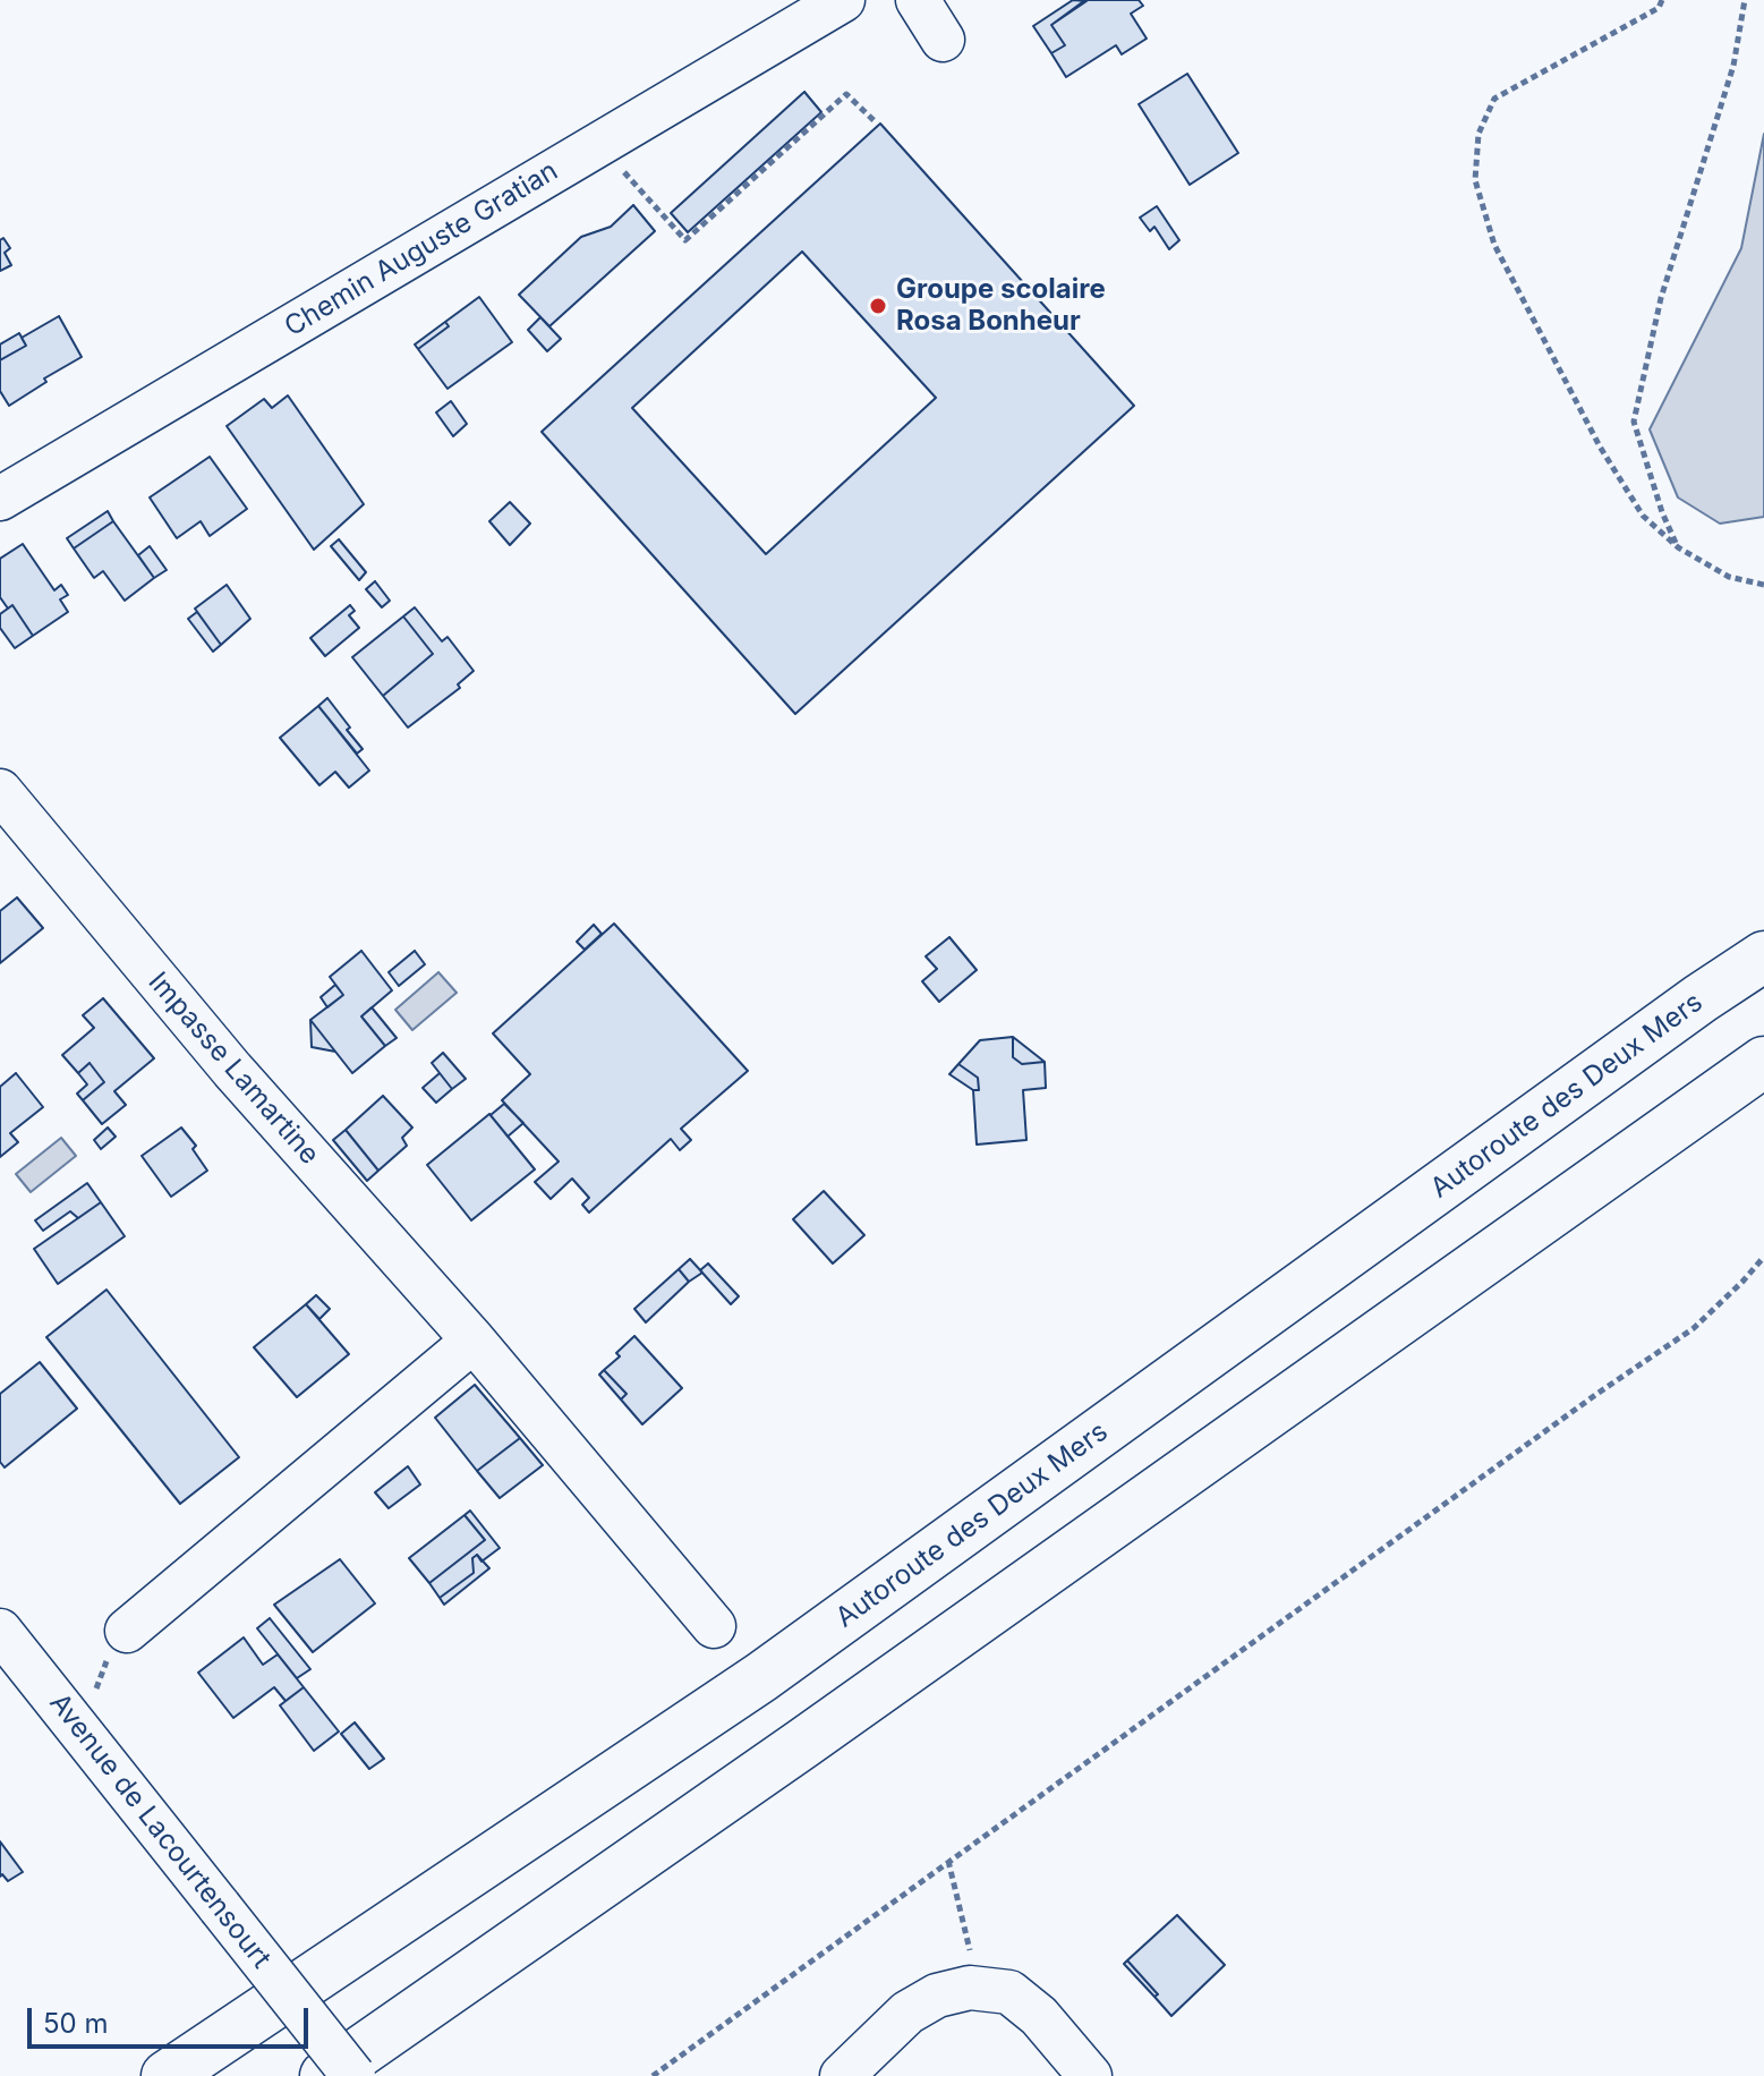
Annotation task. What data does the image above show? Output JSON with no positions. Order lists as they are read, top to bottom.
{
  "streets": {
    "highway": ["Autoroute des Deux Mers"],
    "street": ["Chemin Auguste Gratian", "Impasse Lamartine", "Avenue de Lacourtensourt"]
  },
  "places": ["Groupe scolaire Rosa Bonheur"],
  "scale_bar": "50 m"
}
